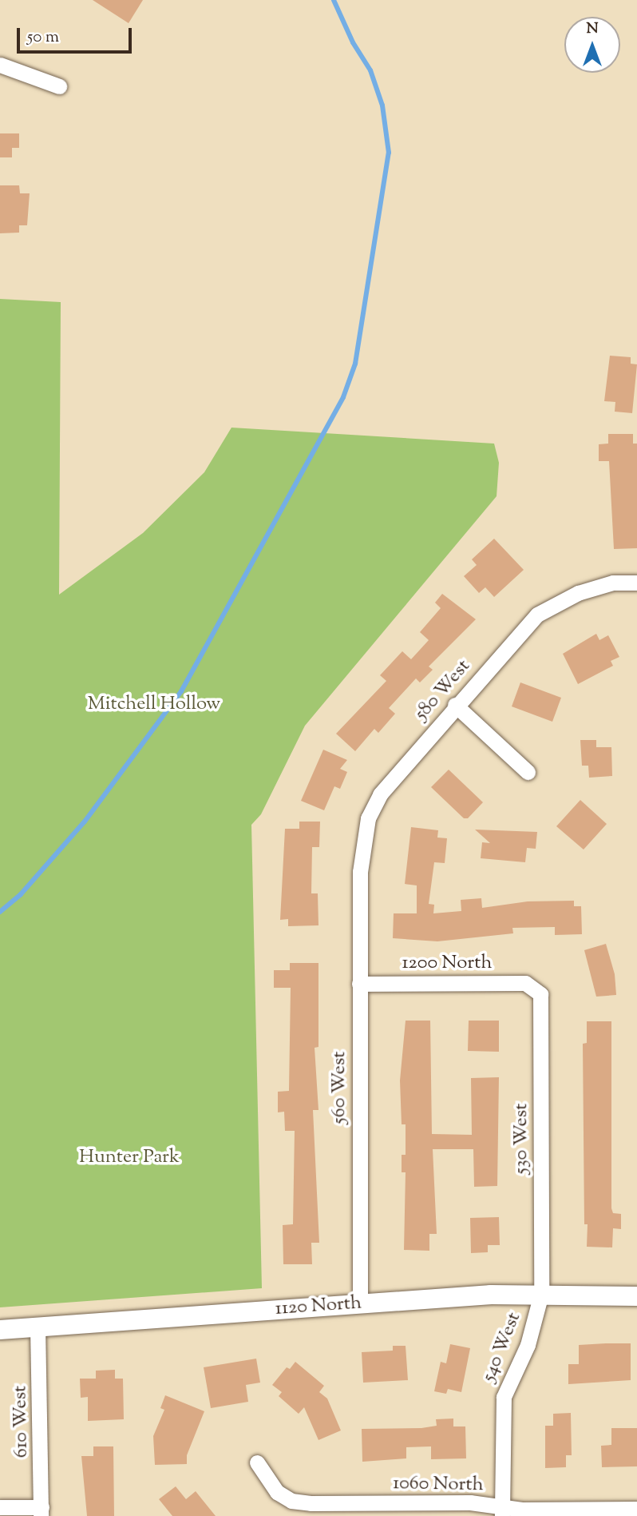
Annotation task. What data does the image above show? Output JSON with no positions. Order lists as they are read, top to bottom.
{
  "streets": {
    "street": [
      "580 West",
      "1200 North",
      "560 West",
      "530 West",
      "1120 North",
      "540 West",
      "610 West",
      "1060 North"
    ]
  },
  "crossings": [
    ["580 West", "560 West"],
    ["1200 North", "560 West"],
    ["1200 North", "530 West"],
    ["560 West", "1120 North"],
    ["530 West", "1120 North"],
    ["530 West", "540 West"],
    ["1120 North", "540 West"],
    ["1120 North", "610 West"],
    ["540 West", "1060 North"]
  ],
  "parks": ["Mitchell Hollow", "Hunter Park"],
  "scale_bar": "50 m",
  "north": "top"
}
